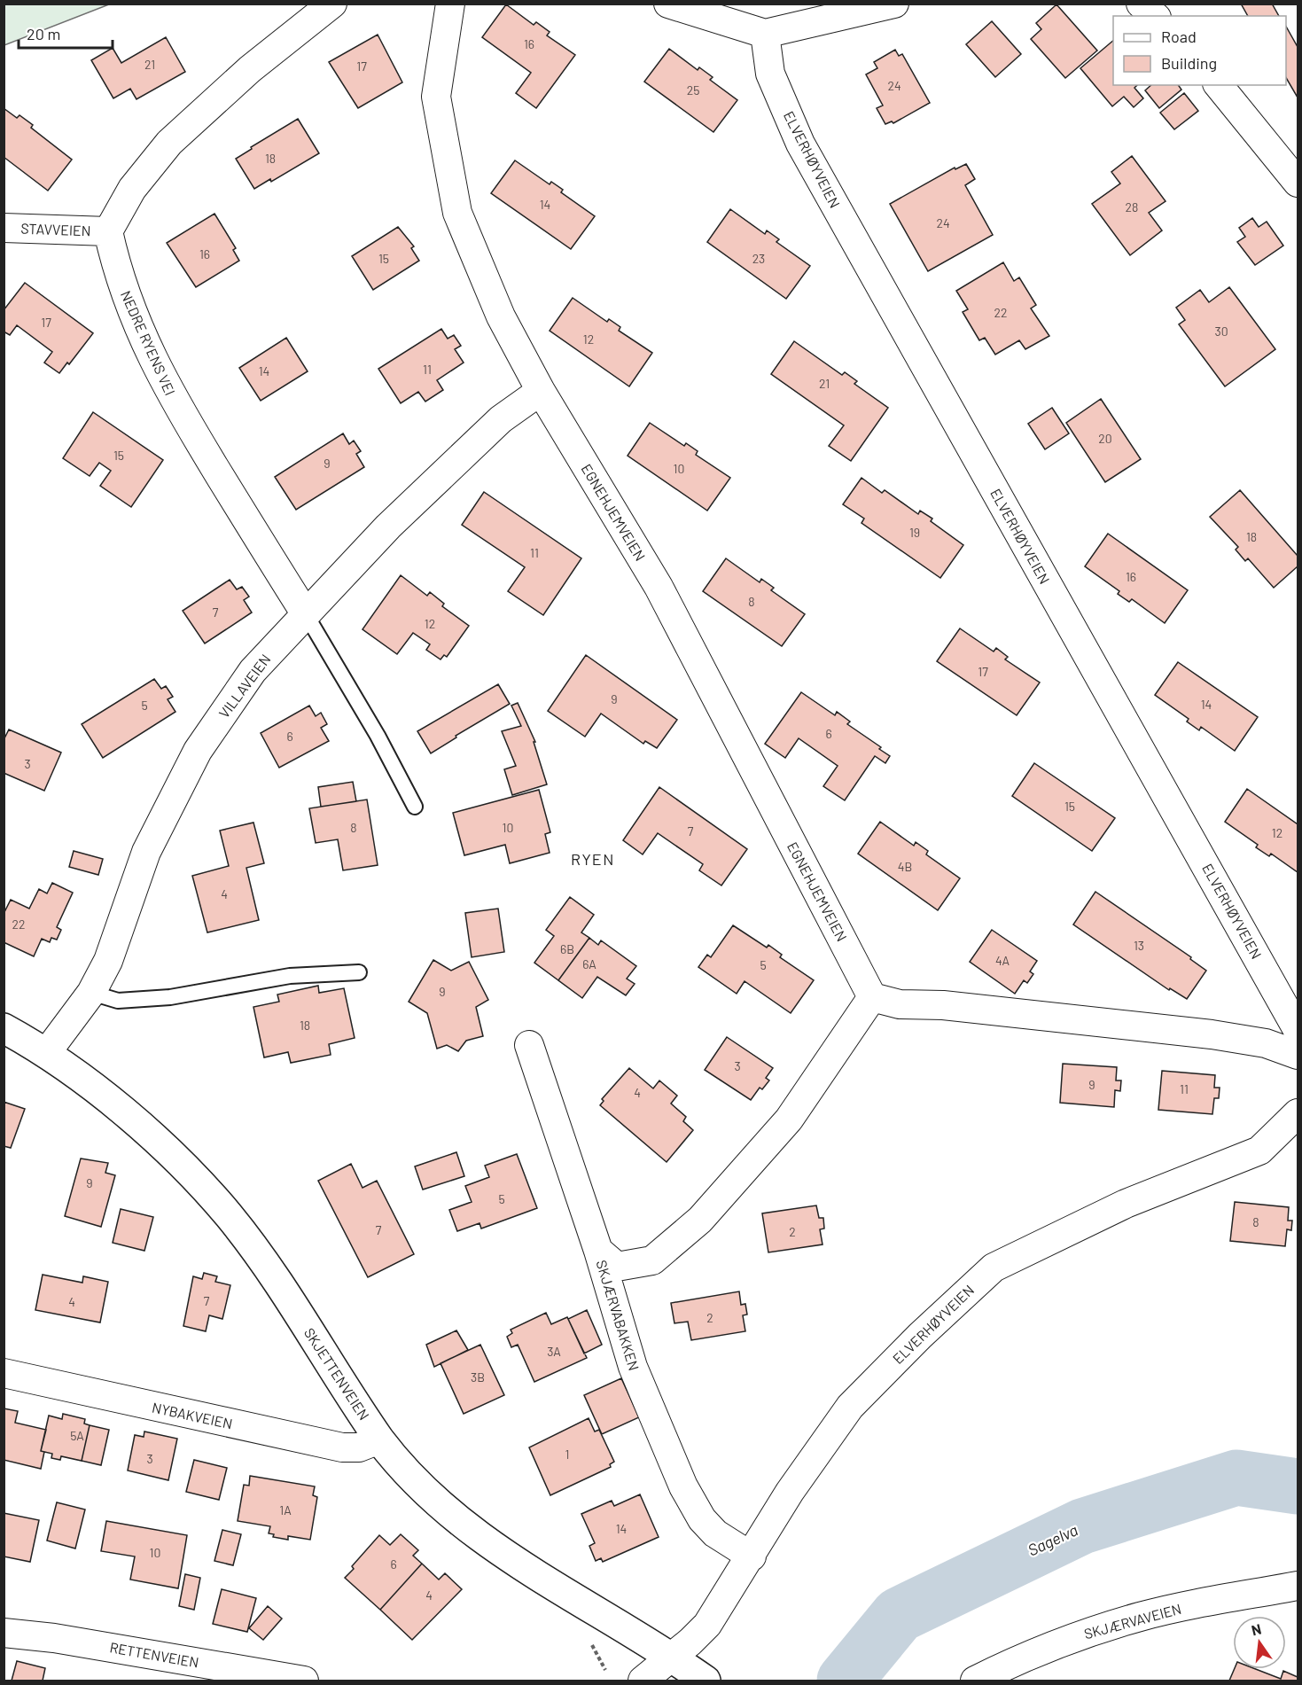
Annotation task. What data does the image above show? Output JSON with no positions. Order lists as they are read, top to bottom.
{
  "streets": {
    "main road": ["SKJETTENVEIEN"],
    "street": [
      "ELVERHØYVEIEN",
      "STAVVEIEN",
      "NEDRE RYENS VEI",
      "EGNEHJEMVEIEN",
      "VILLAVEIEN",
      "SKJÆRVABAKKEN",
      "NYBAKVEIEN",
      "SKJÆRVAVEIEN",
      "RETTENVEIEN"
    ]
  },
  "crossings": [
    ["ELVERHØYVEIEN", "SKJÆRVABAKKEN"],
    ["ELVERHØYVEIEN", "SKJETTENVEIEN"],
    ["STAVVEIEN", "NEDRE RYENS VEI"],
    ["NEDRE RYENS VEI", "VILLAVEIEN"],
    ["EGNEHJEMVEIEN", "VILLAVEIEN"],
    ["VILLAVEIEN", "SKJETTENVEIEN"],
    ["SKJETTENVEIEN", "NYBAKVEIEN"]
  ],
  "districts": ["RYEN"],
  "water": ["Sagelva"],
  "house_numbers": [
    "16",
    "21",
    "17",
    "24",
    "25",
    "18",
    "14",
    "28",
    "24",
    "16",
    "15",
    "23",
    "22",
    "17",
    "30",
    "12",
    "11",
    "14",
    "21",
    "20",
    "15",
    "9",
    "10",
    "19",
    "18",
    "11",
    "16",
    "8",
    "7",
    "12",
    "17",
    "9",
    "14",
    "5",
    "6",
    "6",
    "3",
    "15",
    "8",
    "10",
    "7",
    "12",
    "4B",
    "4",
    "22",
    "13",
    "6B",
    "4A",
    "6A",
    "5",
    "9",
    "18",
    "3",
    "9",
    "11",
    "4",
    "9",
    "5",
    "8",
    "7",
    "2",
    "7",
    "4",
    "2",
    "3A",
    "3B",
    "5A",
    "1",
    "3",
    "1A",
    "14",
    "10",
    "6",
    "4"
  ],
  "legend": ["Road", "Building"],
  "scale_bar": "20 m",
  "north": "top"
}
